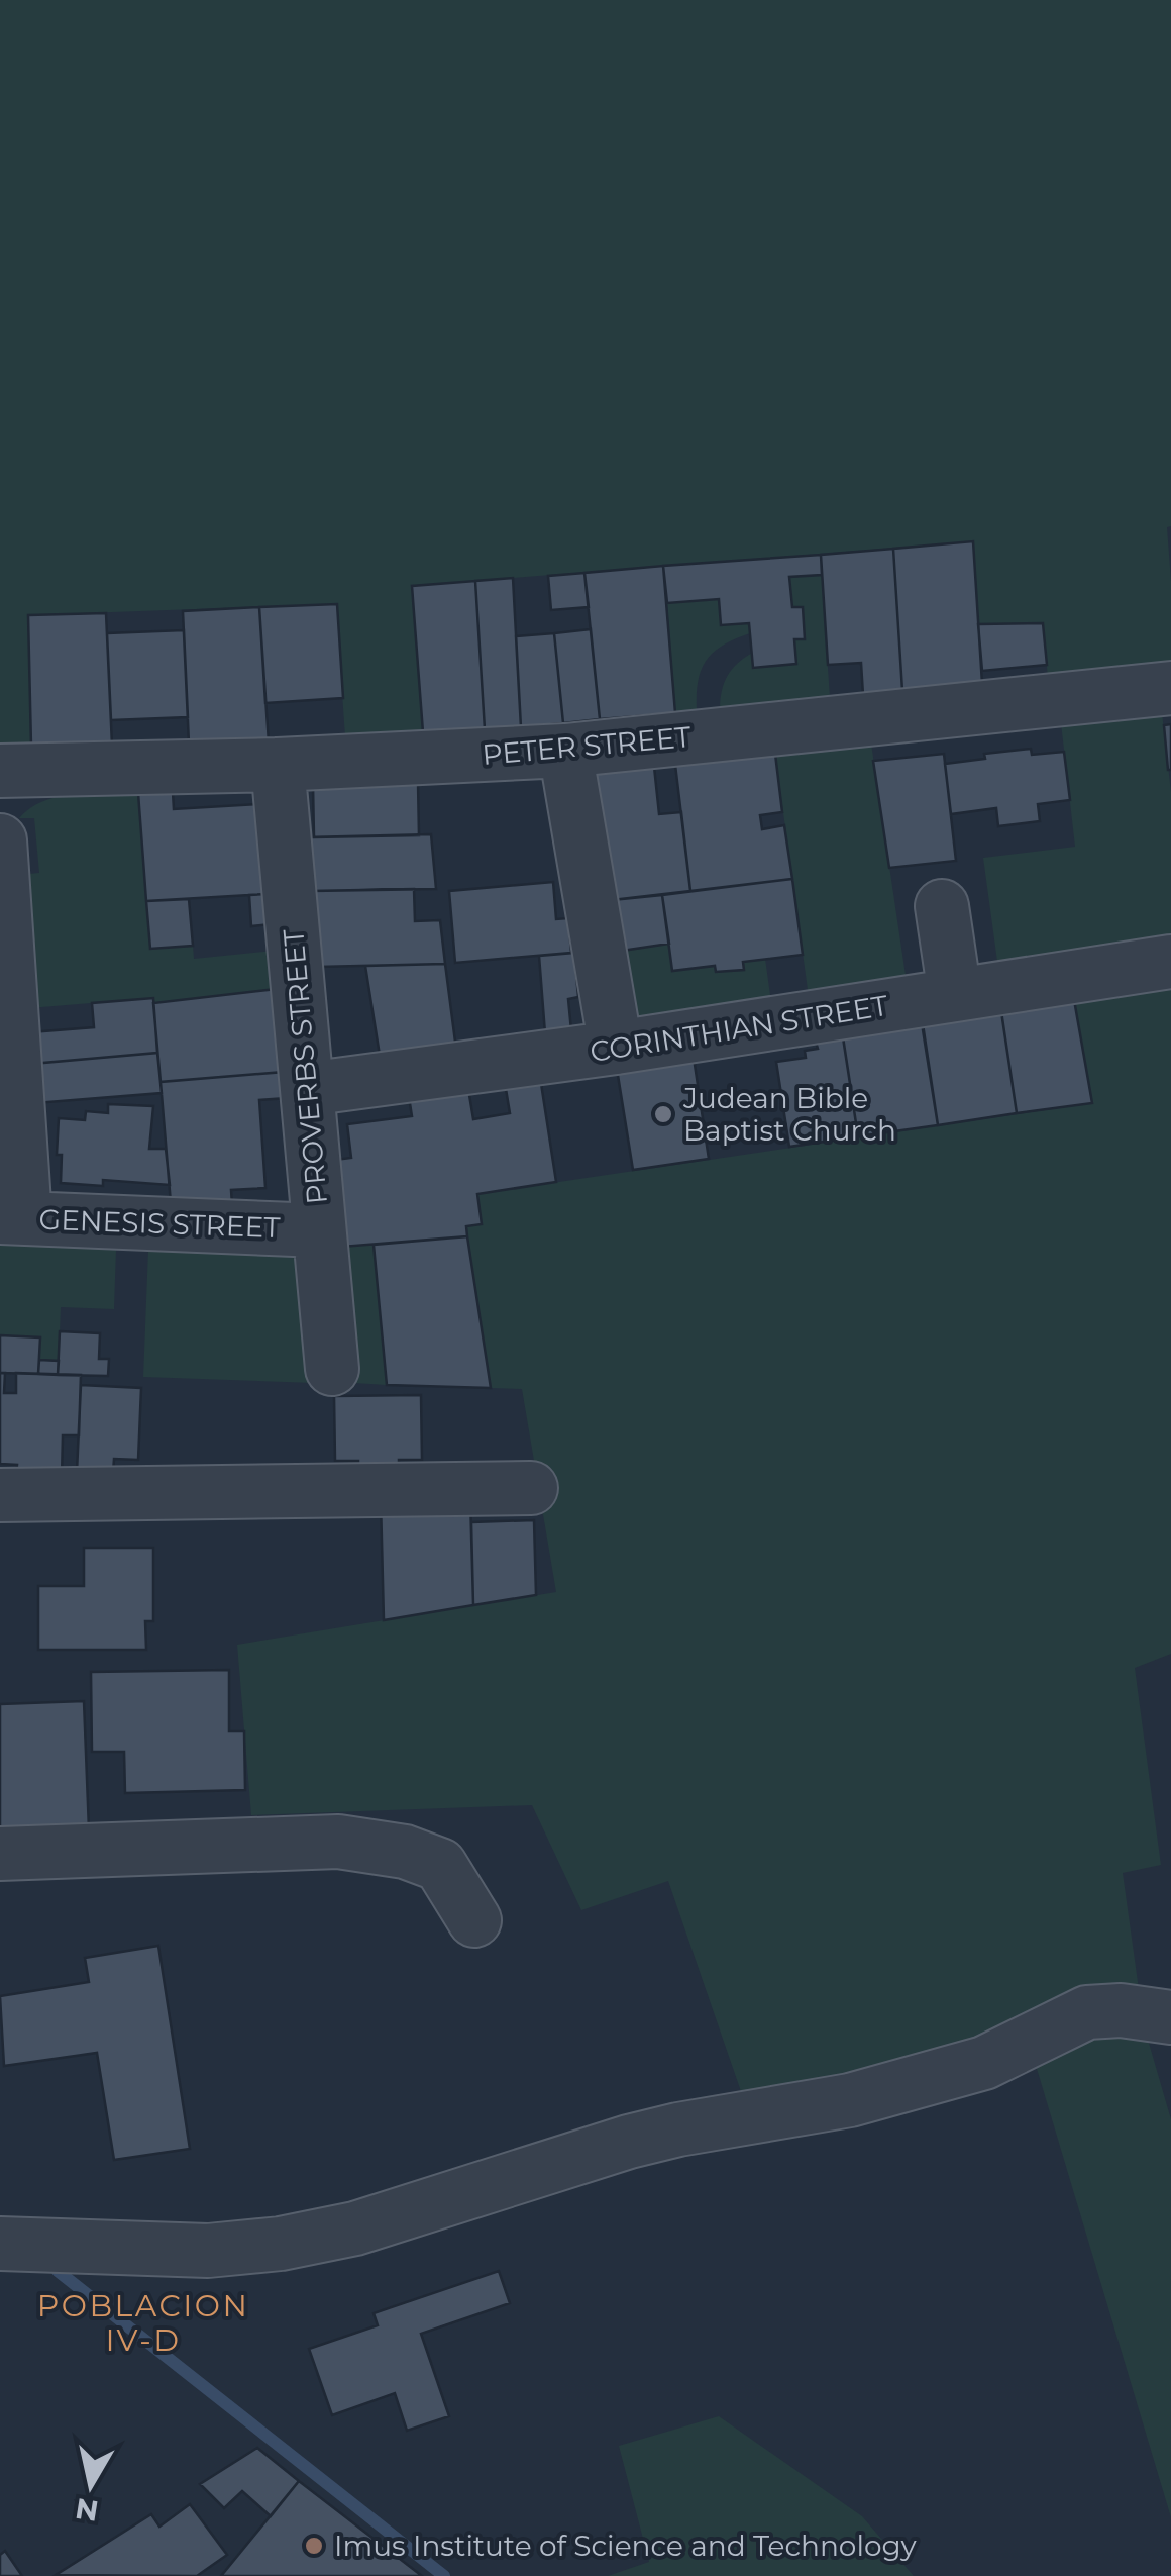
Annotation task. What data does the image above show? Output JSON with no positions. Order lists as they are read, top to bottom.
{
  "streets": {
    "street": [
      "PETER STREET",
      "CORINTHIAN STREET",
      "PROVERBS STREET",
      "GENESIS STREET"
    ]
  },
  "crossings": [
    ["PETER STREET", "PROVERBS STREET"],
    ["CORINTHIAN STREET", "PROVERBS STREET"],
    ["PROVERBS STREET", "GENESIS STREET"]
  ],
  "districts": ["POBLACION IV-D"],
  "places": ["Judean Bible Baptist Church", "Imus Institute of Science and Technology"],
  "north": "bottom"
}
